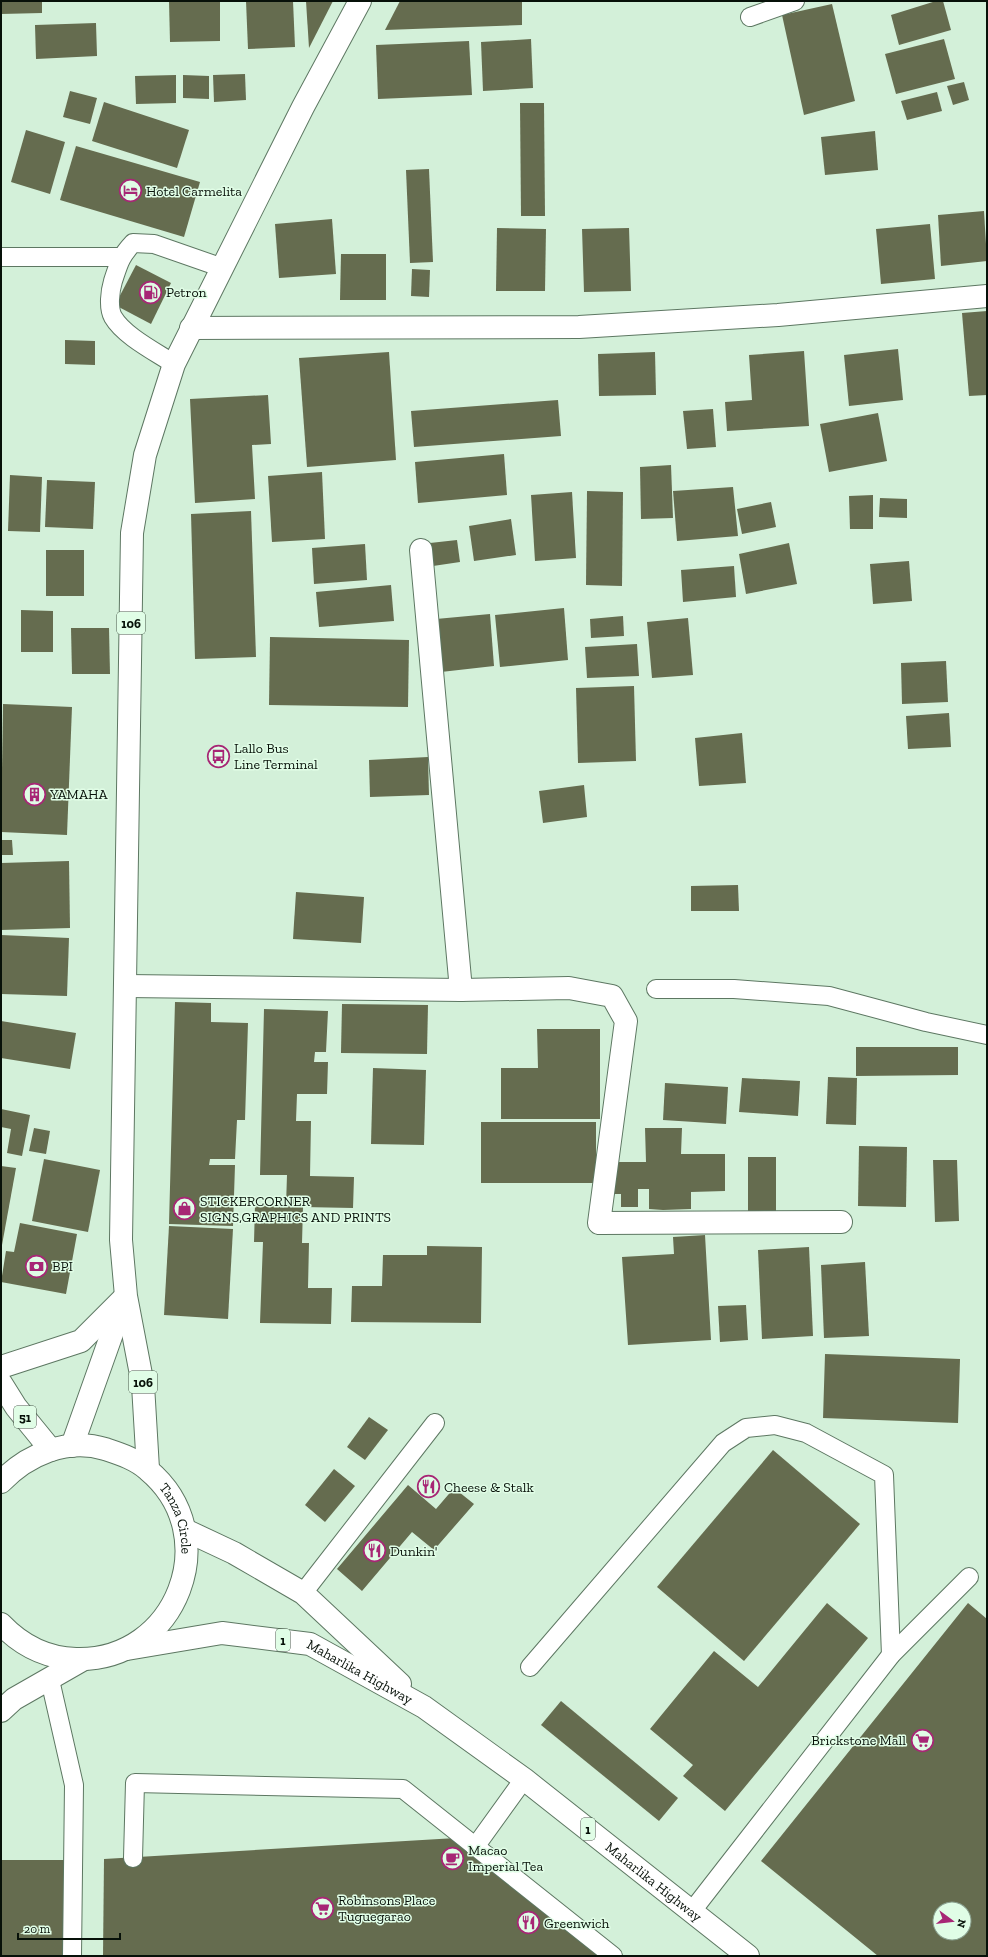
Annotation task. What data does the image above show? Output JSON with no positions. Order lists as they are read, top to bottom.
{
  "streets": {
    "main road": [
      "106",
      "51",
      "Tanza Circle",
      "1",
      "Maharlika Highway"
    ]
  },
  "crossings": [
    ["106", "Tanza Circle"],
    ["51", "Tanza Circle"],
    ["Tanza Circle", "1"],
    ["Tanza Circle", "Maharlika Highway"]
  ],
  "places": {
    "hotel": ["Hotel Carmelita"],
    "fuel station": ["Petron"],
    "bus stop": ["Lallo Bus Line Terminal"],
    "building": ["YAMAHA"],
    "shop": ["STICKERCORNER SIGNS,GRAPHICS AND PRINTS"],
    "bank": ["BPI"],
    "restaurant": ["Cheese & Stalk", "Dunkin'", "Greenwich"],
    "supermarket": ["Brickstone Mall", "Robinsons Place Tuguegarao"],
    "cafe": ["Macao Imperial Tea"]
  },
  "scale_bar": "20 m",
  "north": "right"
}
